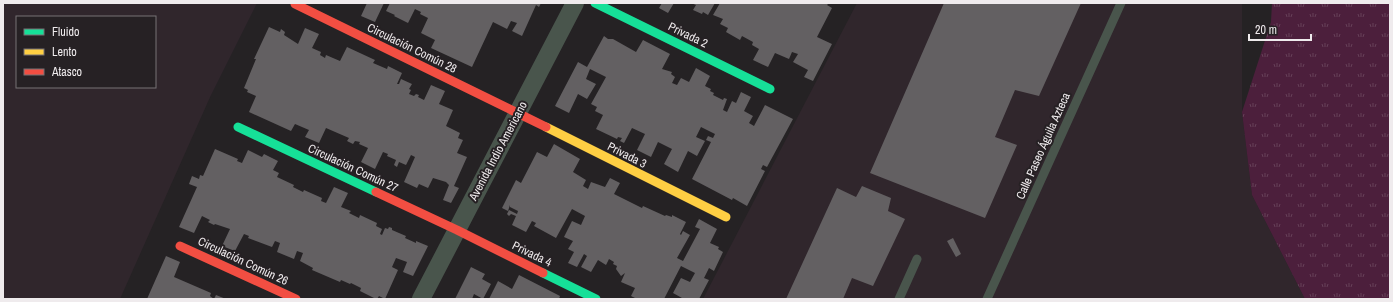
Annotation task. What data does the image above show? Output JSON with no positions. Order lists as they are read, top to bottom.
{
  "streets": {
    "street": [
      "Privada 2",
      "Circulación Común 28",
      "Avenida Indio Americano",
      "Privada 3",
      "Circulación Común 27",
      "Privada 4",
      "Circulación Común 26"
    ],
    "lane": ["Calle Paseo Águila Azteca"]
  },
  "crossings": [
    ["Circulación Común 28", "Avenida Indio Americano"],
    ["Circulación Común 28", "Privada 3"],
    ["Avenida Indio Americano", "Privada 3"],
    ["Avenida Indio Americano", "Circulación Común 27"],
    ["Avenida Indio Americano", "Privada 4"],
    ["Circulación Común 27", "Privada 4"]
  ],
  "legend": ["Fluido", "Lento", "Atasco"],
  "scale_bar": "20 m"
}
